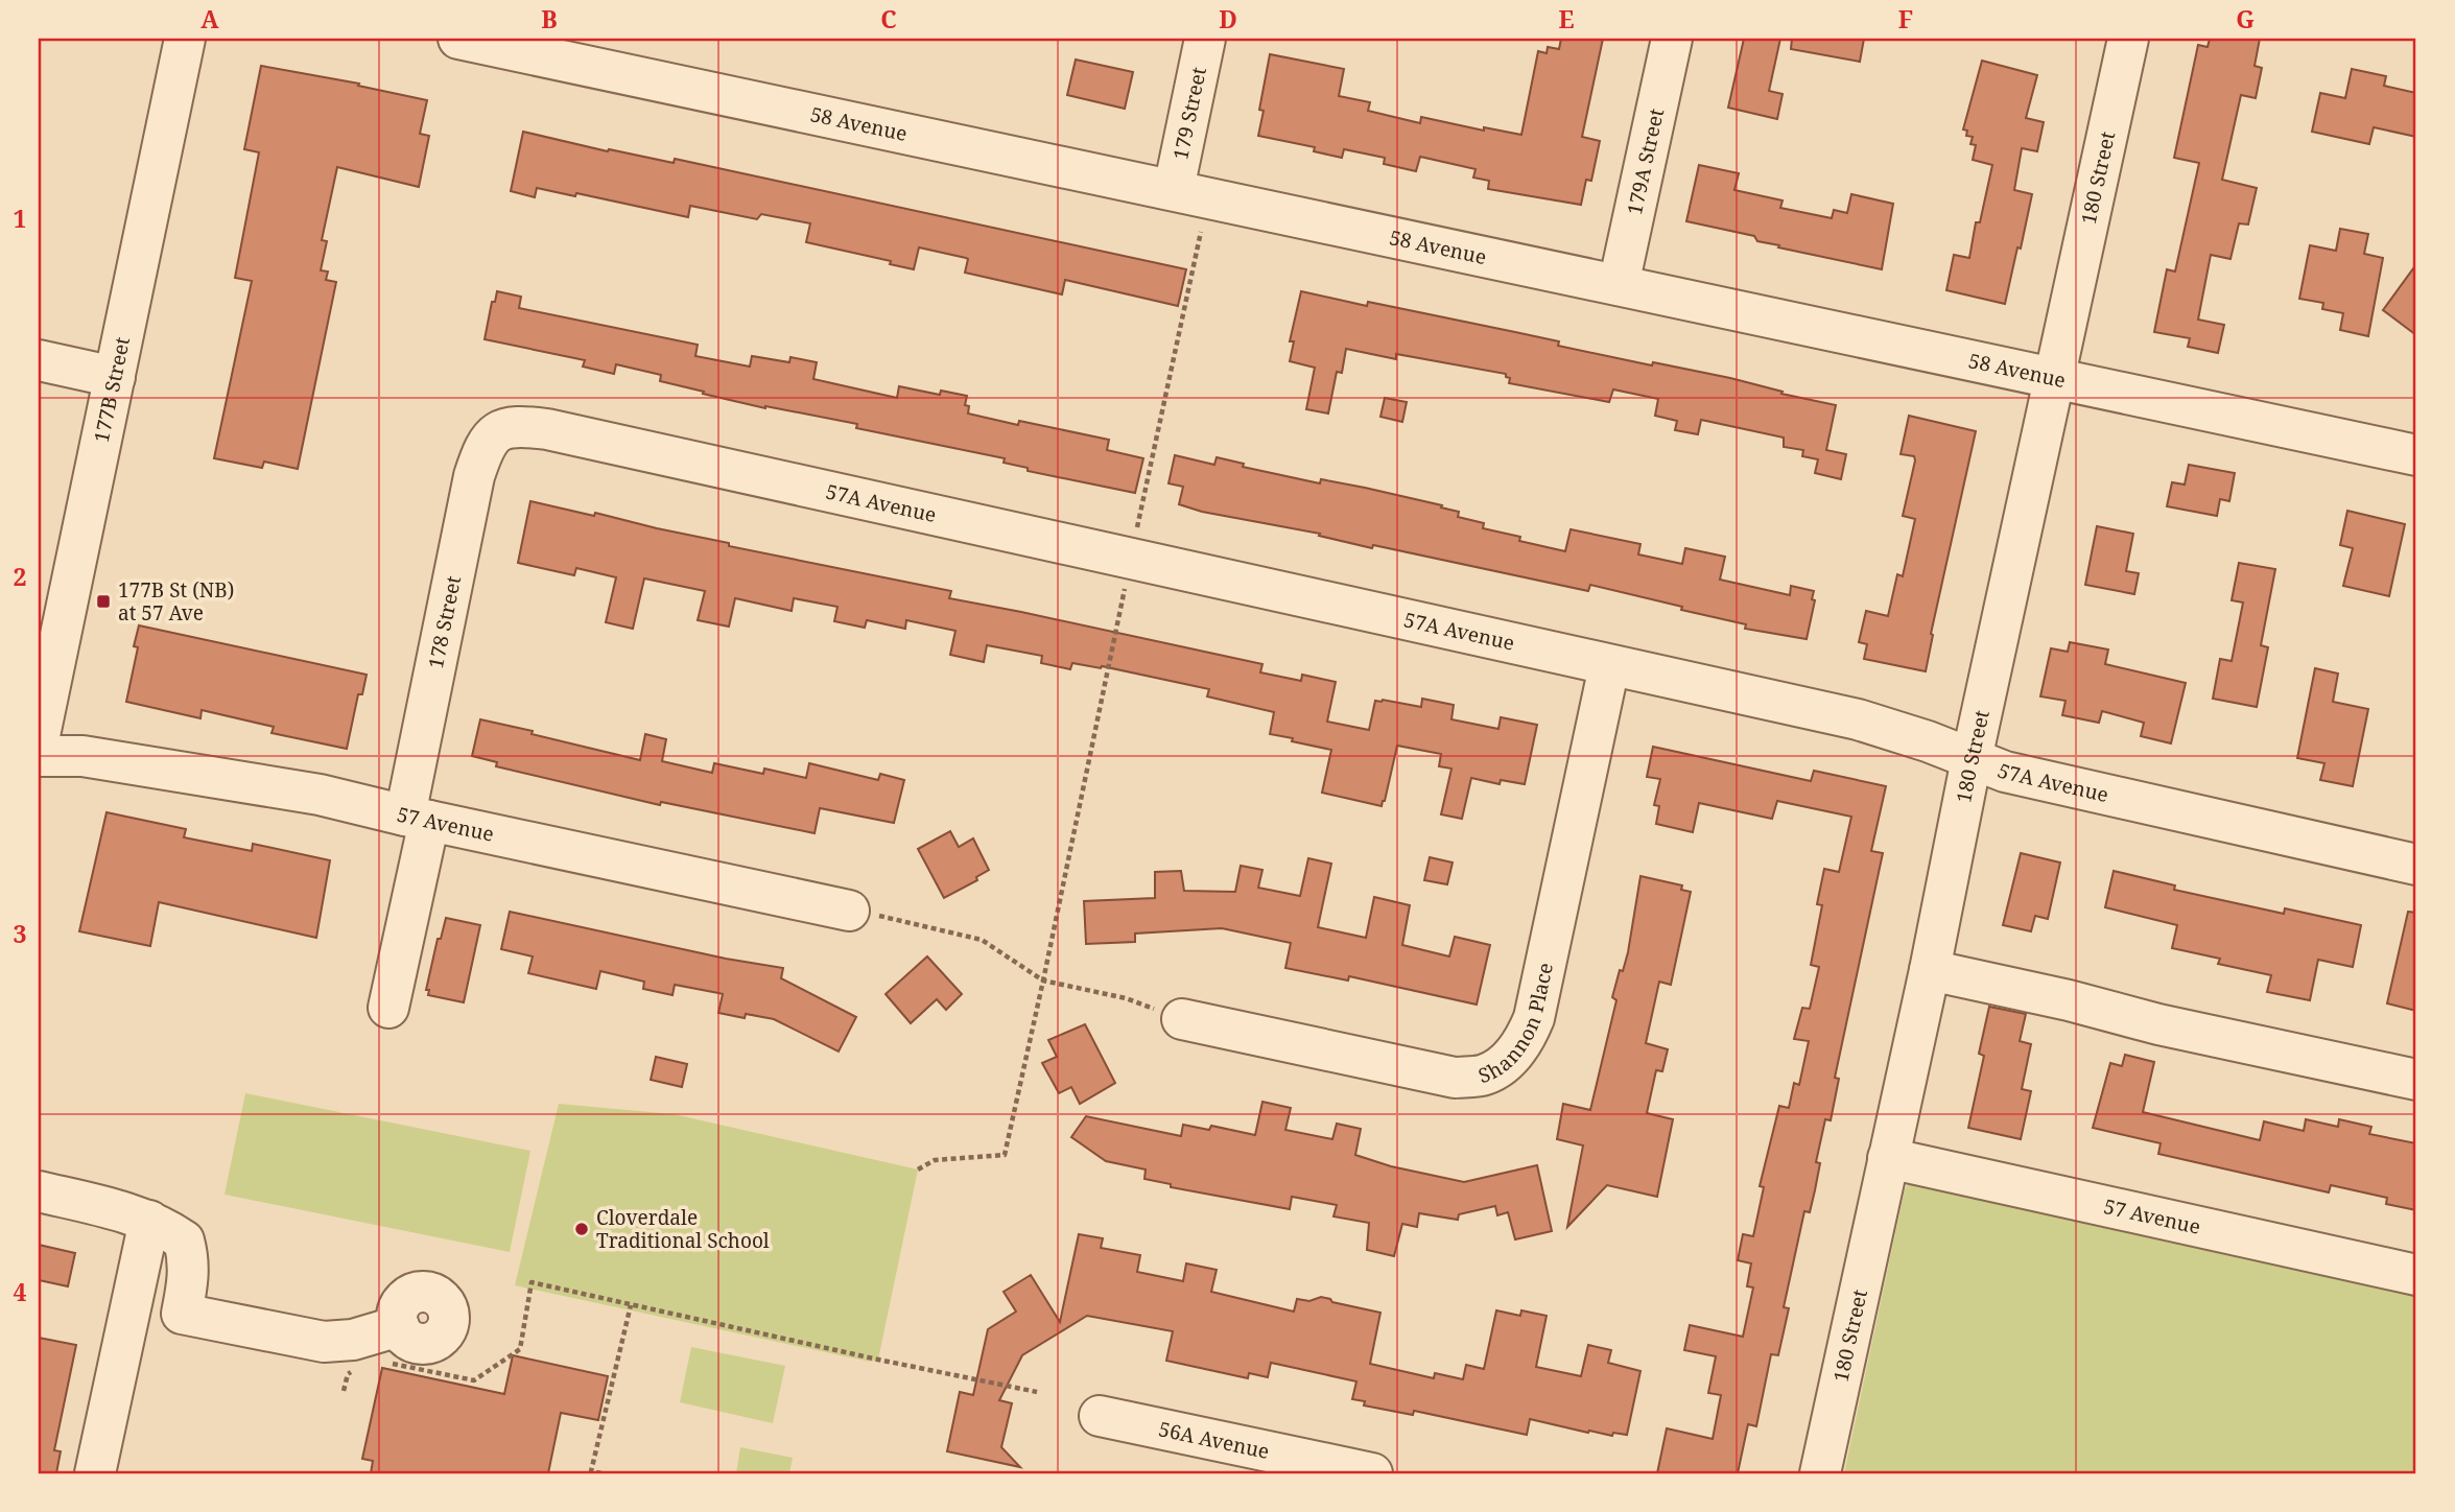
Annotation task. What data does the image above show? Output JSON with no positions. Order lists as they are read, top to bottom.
{
  "streets": {
    "street": [
      "179 Street",
      "58 Avenue",
      "179A Street",
      "180 Street",
      "177B Street",
      "57A Avenue",
      "178 Street",
      "57 Avenue",
      "Shannon Place",
      "56A Avenue"
    ]
  },
  "crossings": [
    ["179 Street", "58 Avenue"],
    ["58 Avenue", "179A Street"],
    ["58 Avenue", "180 Street"],
    ["180 Street", "57A Avenue"],
    ["180 Street", "57 Avenue"],
    ["57A Avenue", "178 Street"],
    ["57A Avenue", "Shannon Place"],
    ["178 Street", "57 Avenue"]
  ],
  "places": {
    "transit": ["177B St (NB) at 57 Ave"],
    "other": ["Cloverdale Traditional School"]
  },
  "grid": {
    "columns": [
      "A",
      "B",
      "C",
      "D",
      "E",
      "F",
      "G"
    ],
    "rows": [
      "1",
      "2",
      "3",
      "4"
    ]
  }
}
